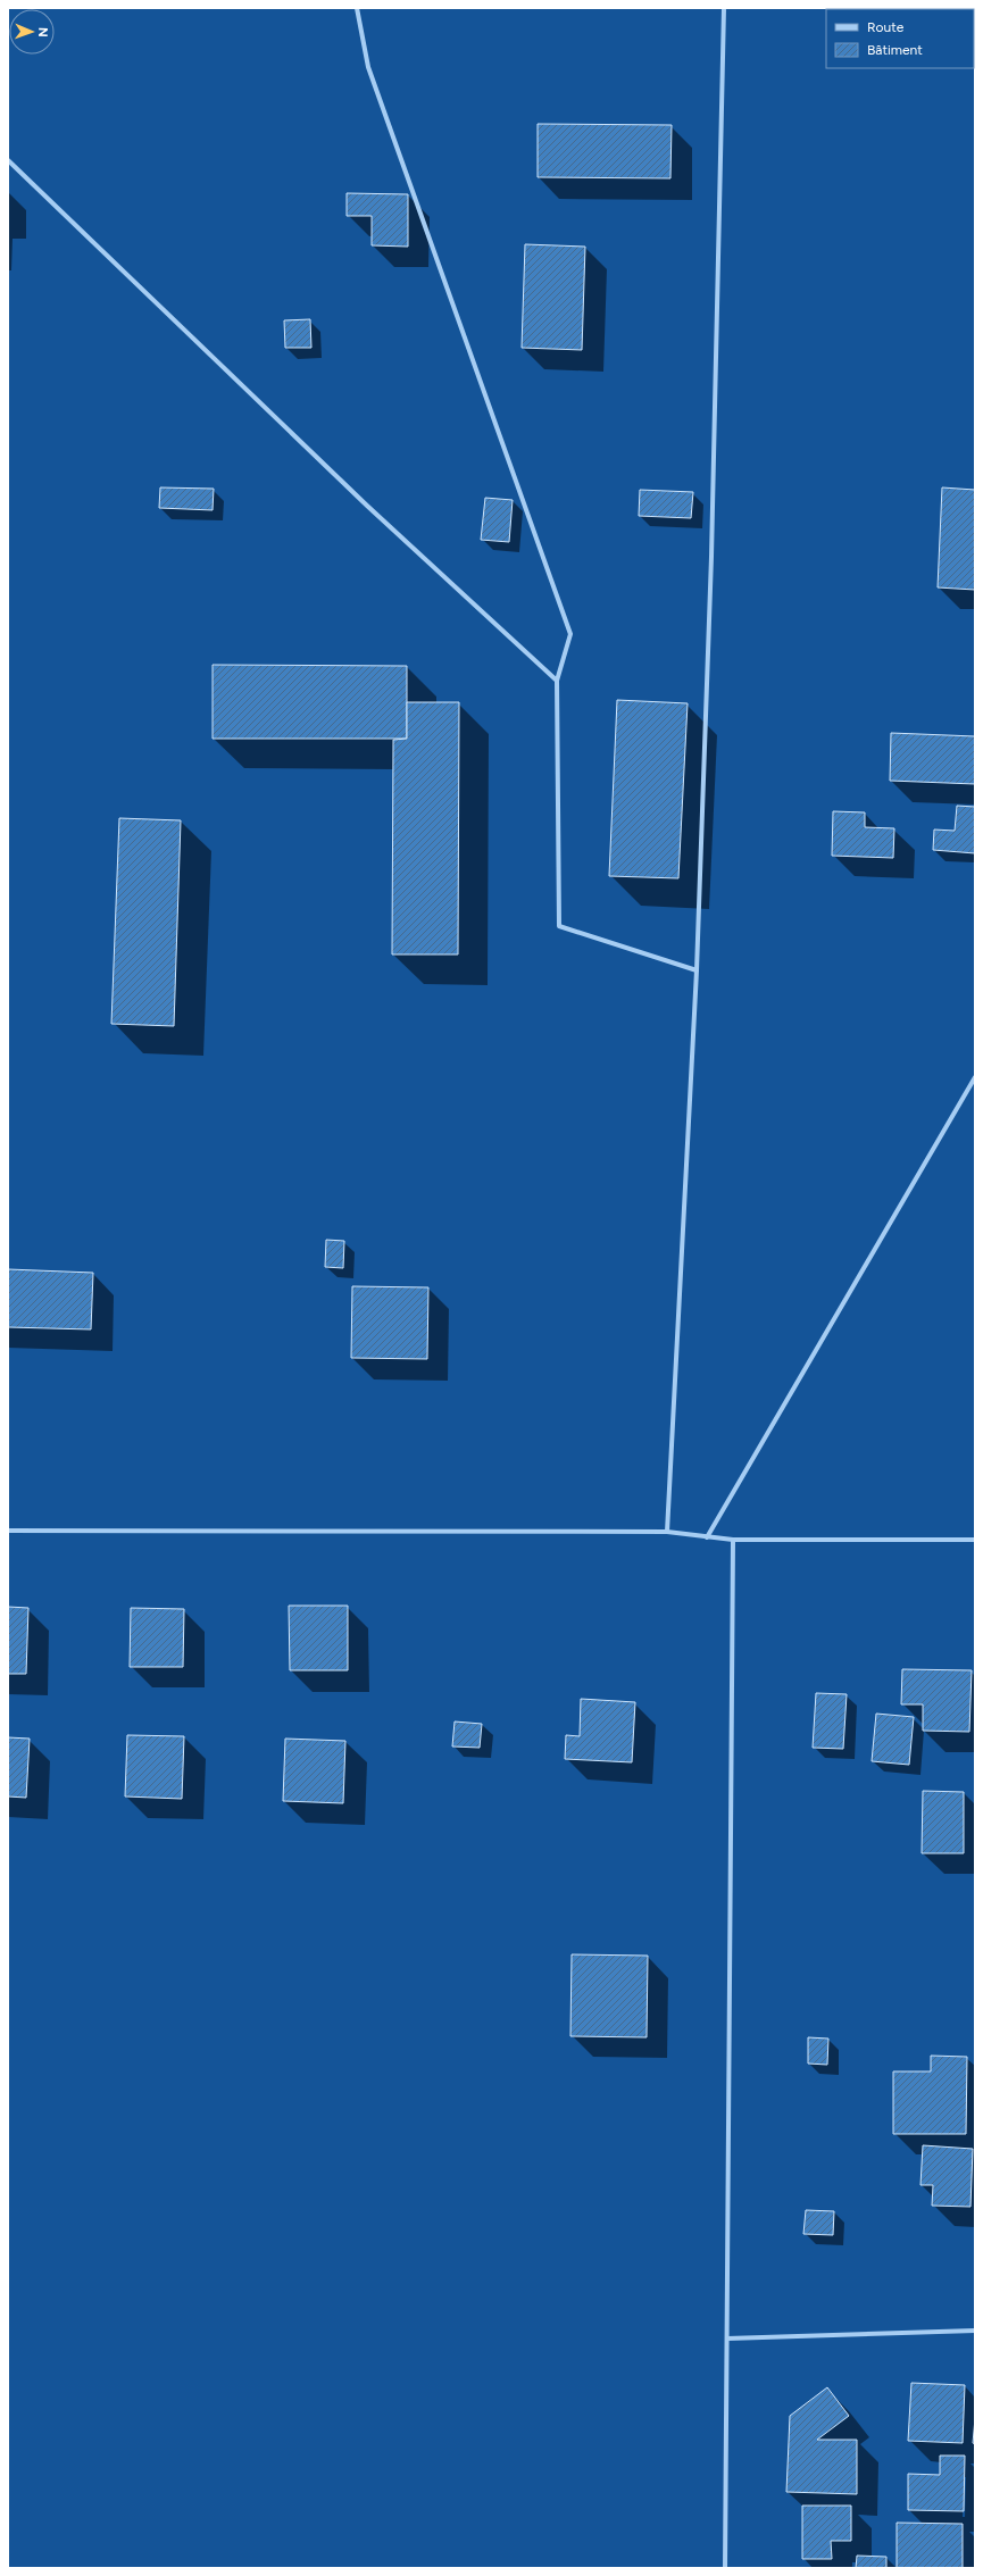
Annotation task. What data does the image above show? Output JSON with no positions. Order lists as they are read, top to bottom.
{
  "legend": ["Route", "Bâtiment"],
  "north": "right"
}
